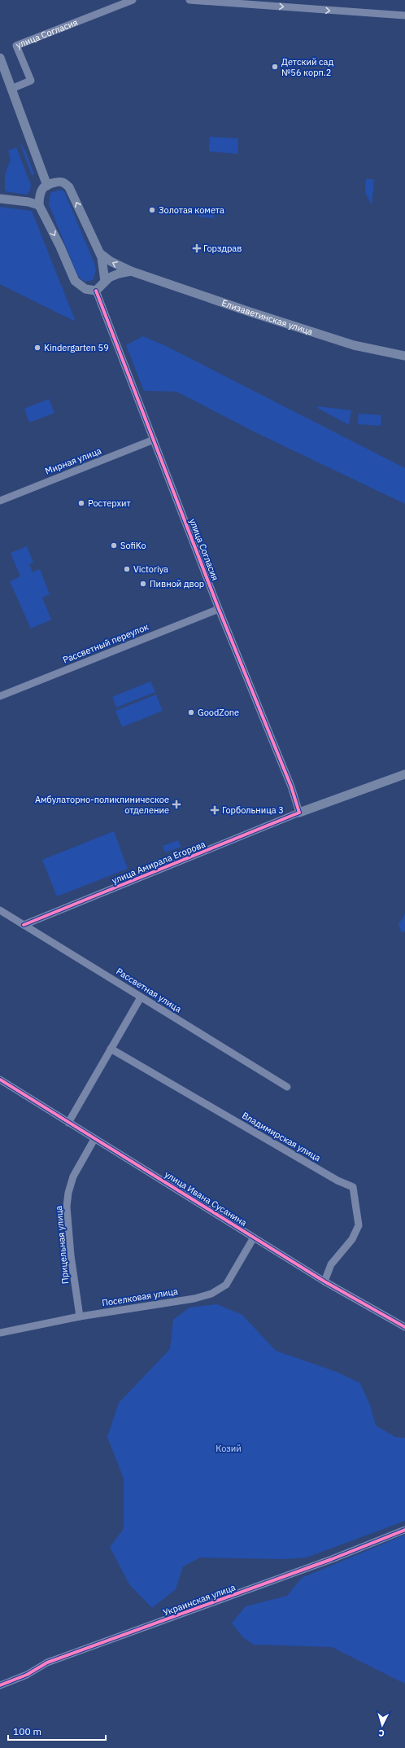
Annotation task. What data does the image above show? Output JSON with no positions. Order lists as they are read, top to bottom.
{
  "streets": {
    "main road": ["Елизаветинская улица"],
    "street": [
      "улица Согласия",
      "Мирная улица",
      "Рассветный переулок",
      "улица Амирала Егорова",
      "Рассветная улица",
      "Владимирская улица",
      "улица Ивана Сусанина",
      "Прицельная улица",
      "Поселковая улица",
      "Украинская улица"
    ]
  },
  "crossings": [
    ["улица Согласия", "Мирная улица"],
    ["улица Согласия", "Рассветный переулок"],
    ["улица Согласия", "улица Амирала Егорова"],
    ["улица Амирала Егорова", "Рассветная улица"],
    ["Владимирская улица", "улица Ивана Сусанина"],
    ["улица Ивана Сусанина", "Прицельная улица"],
    ["улица Ивана Сусанина", "Поселковая улица"],
    ["Прицельная улица", "Поселковая улица"]
  ],
  "parks": ["Козий"],
  "places": {
    "other": [
      "Детский сад №56 корп.2",
      "Золотая комета",
      "Kindergarten 59",
      "Ростерхит",
      "SofiKo",
      "Victoriya",
      "Пивной двор",
      "GoodZone"
    ],
    "health": ["Горздрав", "Амбулаторно-поликлиническое отделение", "Горбольница 3"]
  },
  "scale_bar": "100 m",
  "north": "bottom"
}
